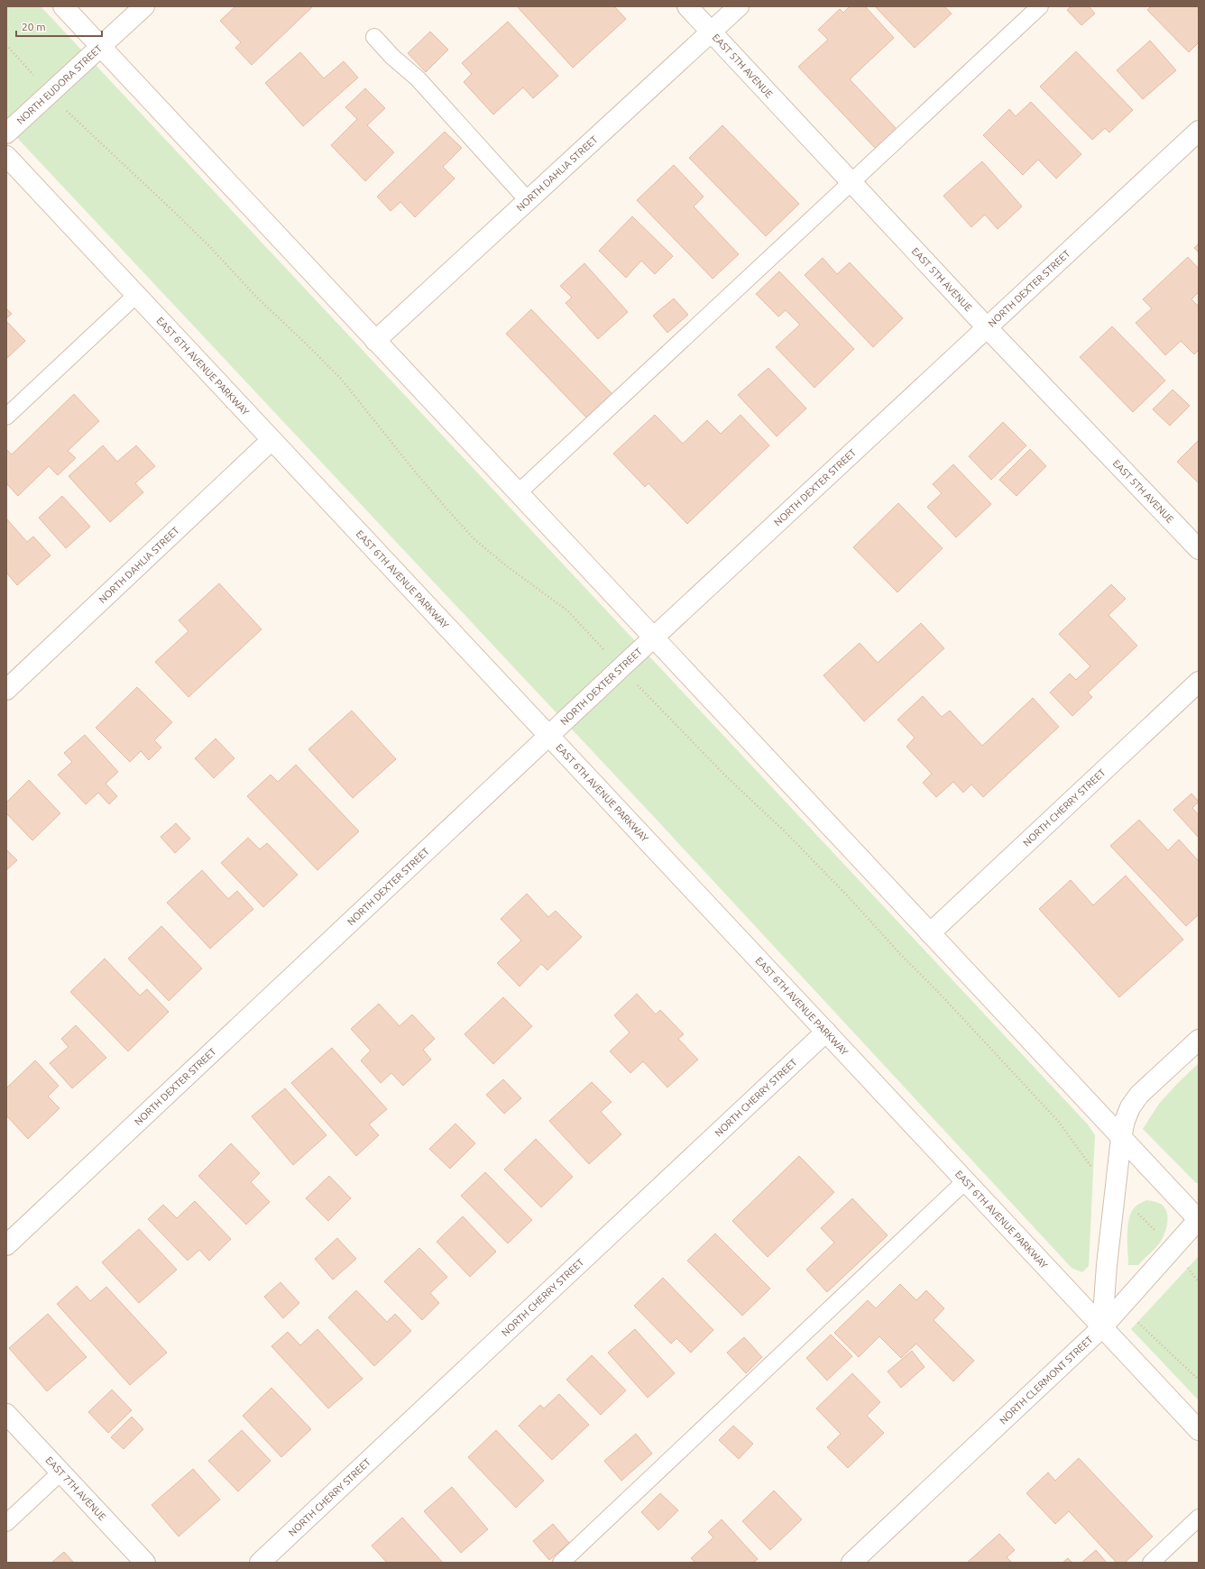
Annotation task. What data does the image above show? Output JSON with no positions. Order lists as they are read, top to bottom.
{
  "streets": {
    "street": [
      "EAST 5TH AVENUE",
      "NORTH EUDORA STREET",
      "NORTH DAHLIA STREET",
      "NORTH DEXTER STREET",
      "EAST 6TH AVENUE PARKWAY",
      "NORTH CHERRY STREET",
      "NORTH CLERMONT STREET",
      "EAST 7TH AVENUE"
    ]
  },
  "crossings": [
    ["EAST 5TH AVENUE", "NORTH DAHLIA STREET"],
    ["EAST 5TH AVENUE", "NORTH DEXTER STREET"],
    ["NORTH DAHLIA STREET", "EAST 6TH AVENUE PARKWAY"],
    ["NORTH DEXTER STREET", "EAST 6TH AVENUE PARKWAY"],
    ["EAST 6TH AVENUE PARKWAY", "NORTH CHERRY STREET"],
    ["EAST 6TH AVENUE PARKWAY", "NORTH CLERMONT STREET"]
  ],
  "scale_bar": "20 m"
}
